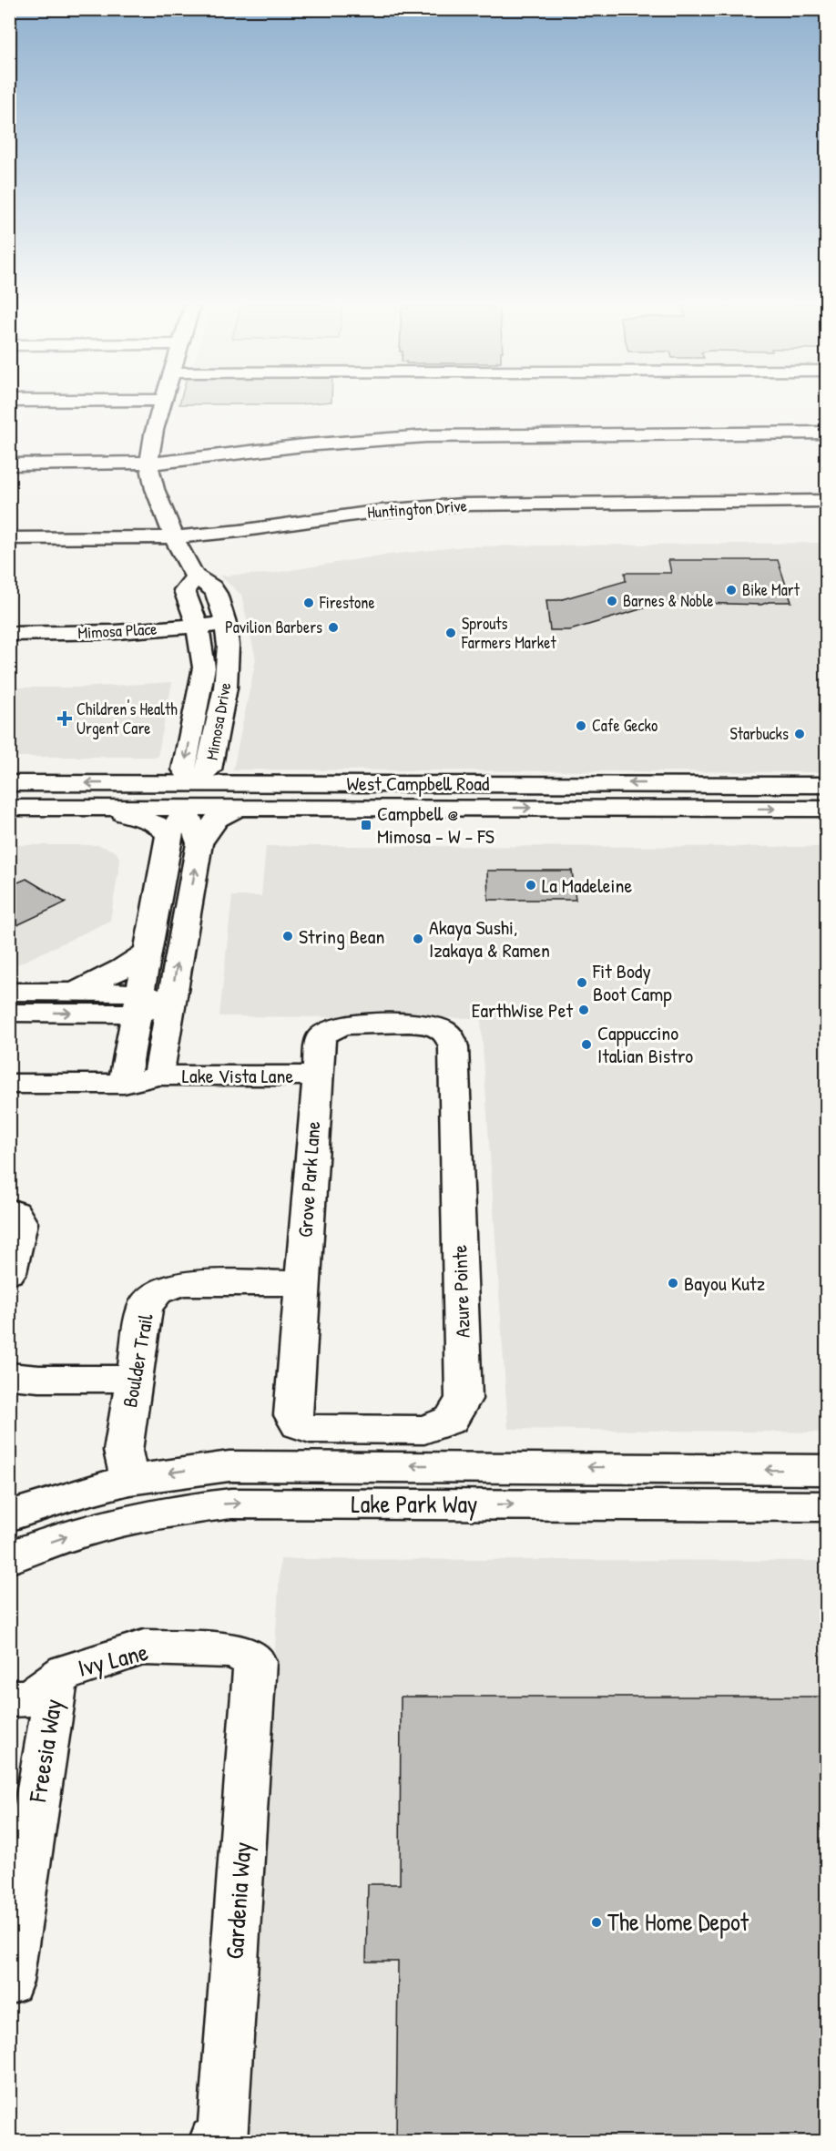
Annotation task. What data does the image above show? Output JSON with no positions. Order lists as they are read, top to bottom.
{
  "streets": {
    "street": [
      "Huntington Drive",
      "Mimosa Place",
      "Mimosa Drive",
      "West Campbell Road",
      "Lake Vista Lane",
      "Grove Park Lane",
      "Azure Pointe",
      "Boulder Trail",
      "Lake Park Way",
      "Ivy Lane",
      "Freesia Way",
      "Gardenia Way"
    ]
  },
  "crossings": [
    ["Huntington Drive", "Mimosa Drive"],
    ["Mimosa Place", "Mimosa Drive"],
    ["Mimosa Drive", "West Campbell Road"],
    ["Lake Vista Lane", "Grove Park Lane"],
    ["Lake Vista Lane", "Azure Pointe"],
    ["Grove Park Lane", "Azure Pointe"],
    ["Grove Park Lane", "Boulder Trail"],
    ["Azure Pointe", "Boulder Trail"],
    ["Boulder Trail", "Lake Park Way"],
    ["Ivy Lane", "Freesia Way"],
    ["Ivy Lane", "Gardenia Way"]
  ],
  "places": {
    "other": [
      "Bike Mart",
      "Barnes & Noble",
      "Firestone",
      "Pavilion Barbers",
      "Sprouts Farmers Market",
      "Cafe Gecko",
      "Starbucks",
      "La Madeleine",
      "String Bean",
      "Akaya Sushi, Izakaya & Ramen",
      "Fit Body Boot Camp",
      "EarthWise Pet",
      "Cappuccino Italian Bistro",
      "Bayou Kutz",
      "The Home Depot"
    ],
    "health": ["Children's Health Urgent Care"],
    "transit": ["Campbell @ Mimosa - W - FS"]
  }
}
